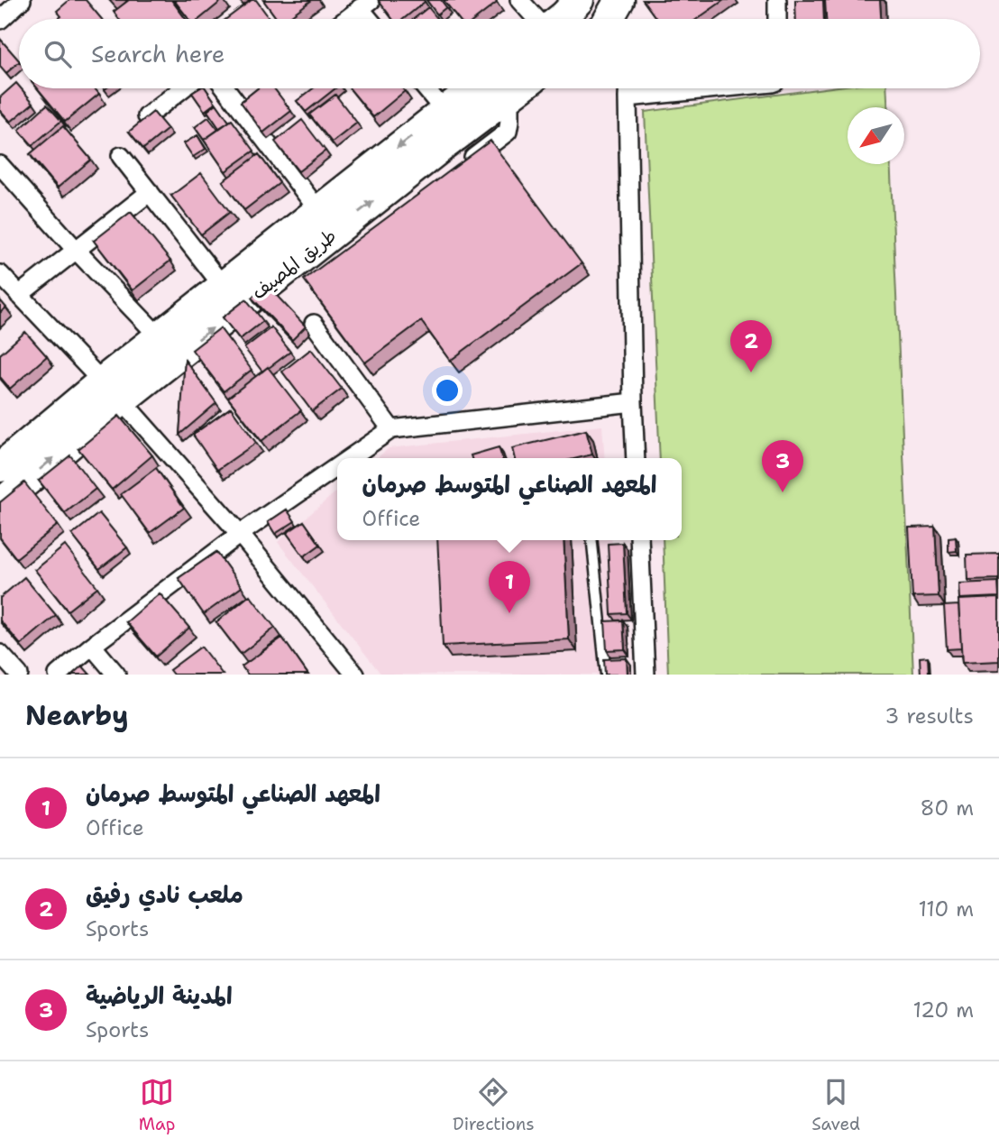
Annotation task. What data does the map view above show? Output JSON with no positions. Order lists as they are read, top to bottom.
{
  "streets": {
    "main road": ["طريق المصيف"]
  },
  "north": "bottom left",
  "page": {
    "search": "Search here",
    "pins": ["2", "3", "1"],
    "popup": ["المعهد الصناعي المتوسط صرمان", "Office"],
    "heading": ["Nearby", "3 results"],
    "list": [
      {
        "mark": "1",
        "name": "المعهد الصناعي المتوسط صرمان",
        "note": "Office",
        "value": "80 m"
      },
      {
        "mark": "2",
        "name": "ملعب نادي رفيق",
        "note": "Sports",
        "value": "110 m"
      },
      {
        "mark": "3",
        "name": "المدينة الرياضية",
        "note": "Sports",
        "value": "120 m"
      }
    ],
    "nav": ["Map", "Directions", "Saved"]
  }
}
